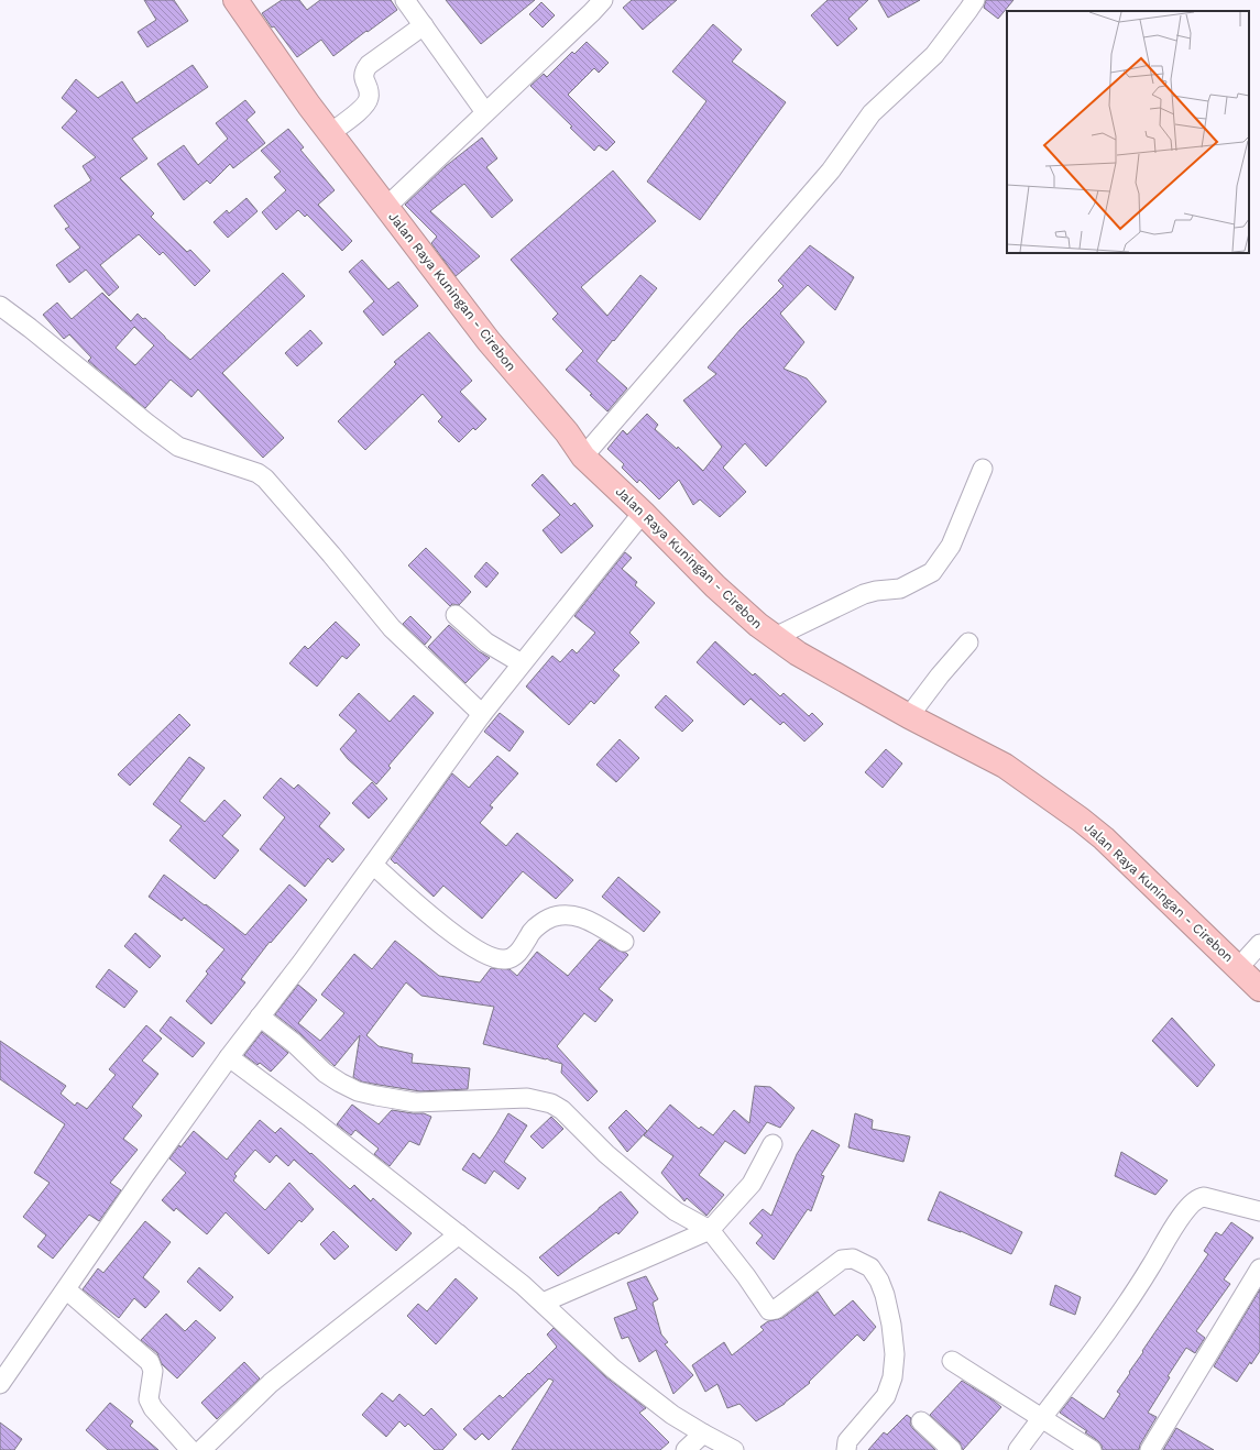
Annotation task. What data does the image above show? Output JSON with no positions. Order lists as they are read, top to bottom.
{
  "streets": {
    "highway": ["Jalan Raya Kuningan - Cirebon"]
  }
}
